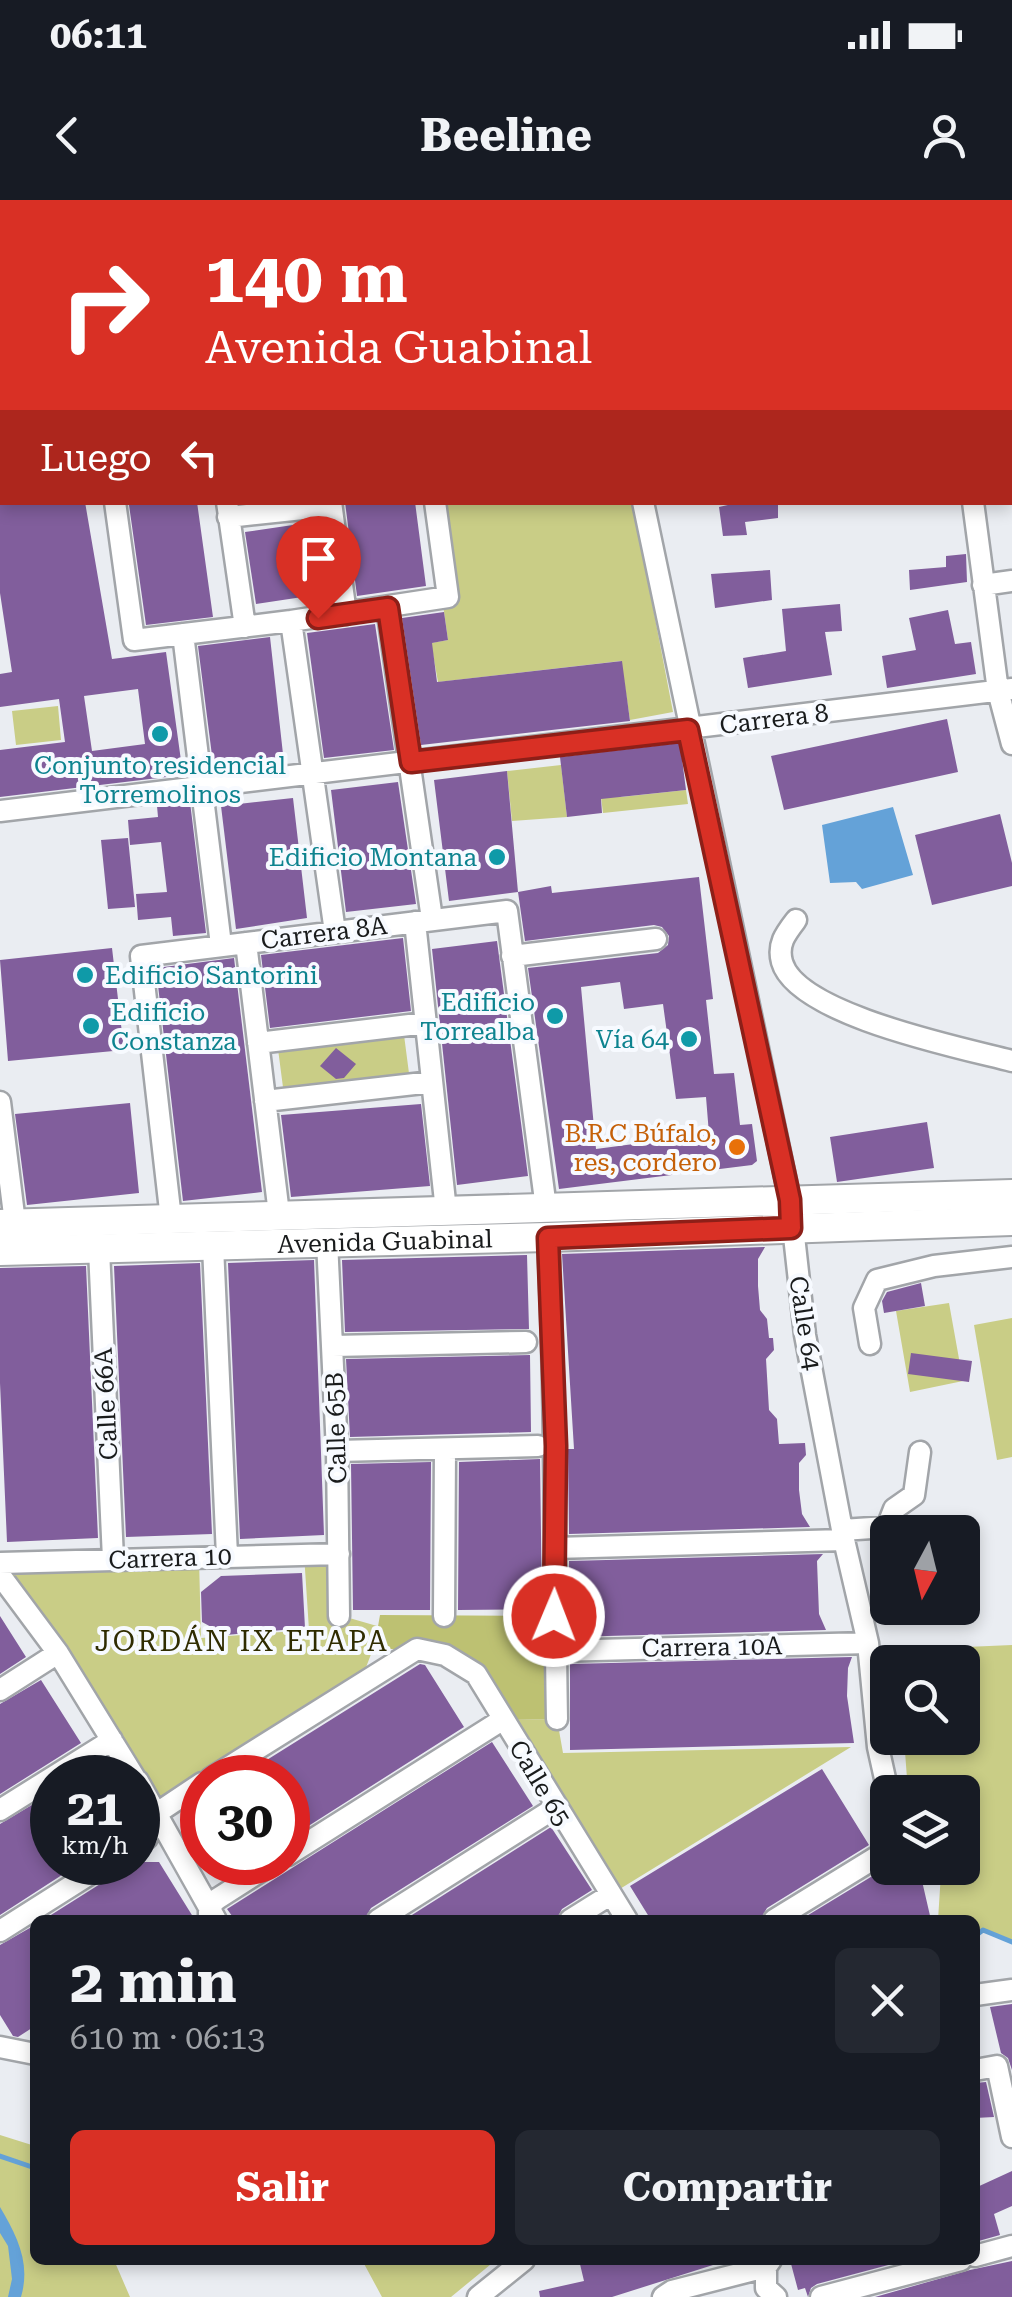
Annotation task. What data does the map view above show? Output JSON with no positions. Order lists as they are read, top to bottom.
{
  "streets": {
    "main road": ["Avenida Guabinal"],
    "street": [
      "Carrera 8",
      "Carrera 8A",
      "Calle 64",
      "Calle 66A",
      "Calle 65B",
      "Carrera 10",
      "Carrera 10A",
      "Calle 65"
    ]
  },
  "crossings": [
    ["Carrera 8", "Calle 64"],
    ["Carrera 8A", "Avenida Guabinal"],
    ["Avenida Guabinal", "Calle 64"],
    ["Avenida Guabinal", "Calle 66A"],
    ["Avenida Guabinal", "Calle 65B"],
    ["Avenida Guabinal", "Calle 65"],
    ["Calle 64", "Carrera 10A"],
    ["Calle 66A", "Carrera 10"],
    ["Calle 65B", "Carrera 10"],
    ["Carrera 10A", "Calle 65"]
  ],
  "districts": ["JORDÁN IX ETAPA"],
  "places": [
    "Conjunto residencial Torremolinos",
    "Edificio Montana",
    "Edificio Santorini",
    "Edificio Torrealba",
    "Edificio Constanza",
    "Vía 64",
    "B.R.C Búfalo, res, cordero"
  ],
  "north": "bottom",
  "page": {
    "status": "06:11",
    "header": "Beeline",
    "turn": ["140 m", "Avenida Guabinal"],
    "then": "Luego",
    "speed": "21 km/h",
    "limit": "30",
    "heading": ["2 min", "610 m · 06:13"],
    "buttons": ["Salir", "Compartir"]
  }
}
